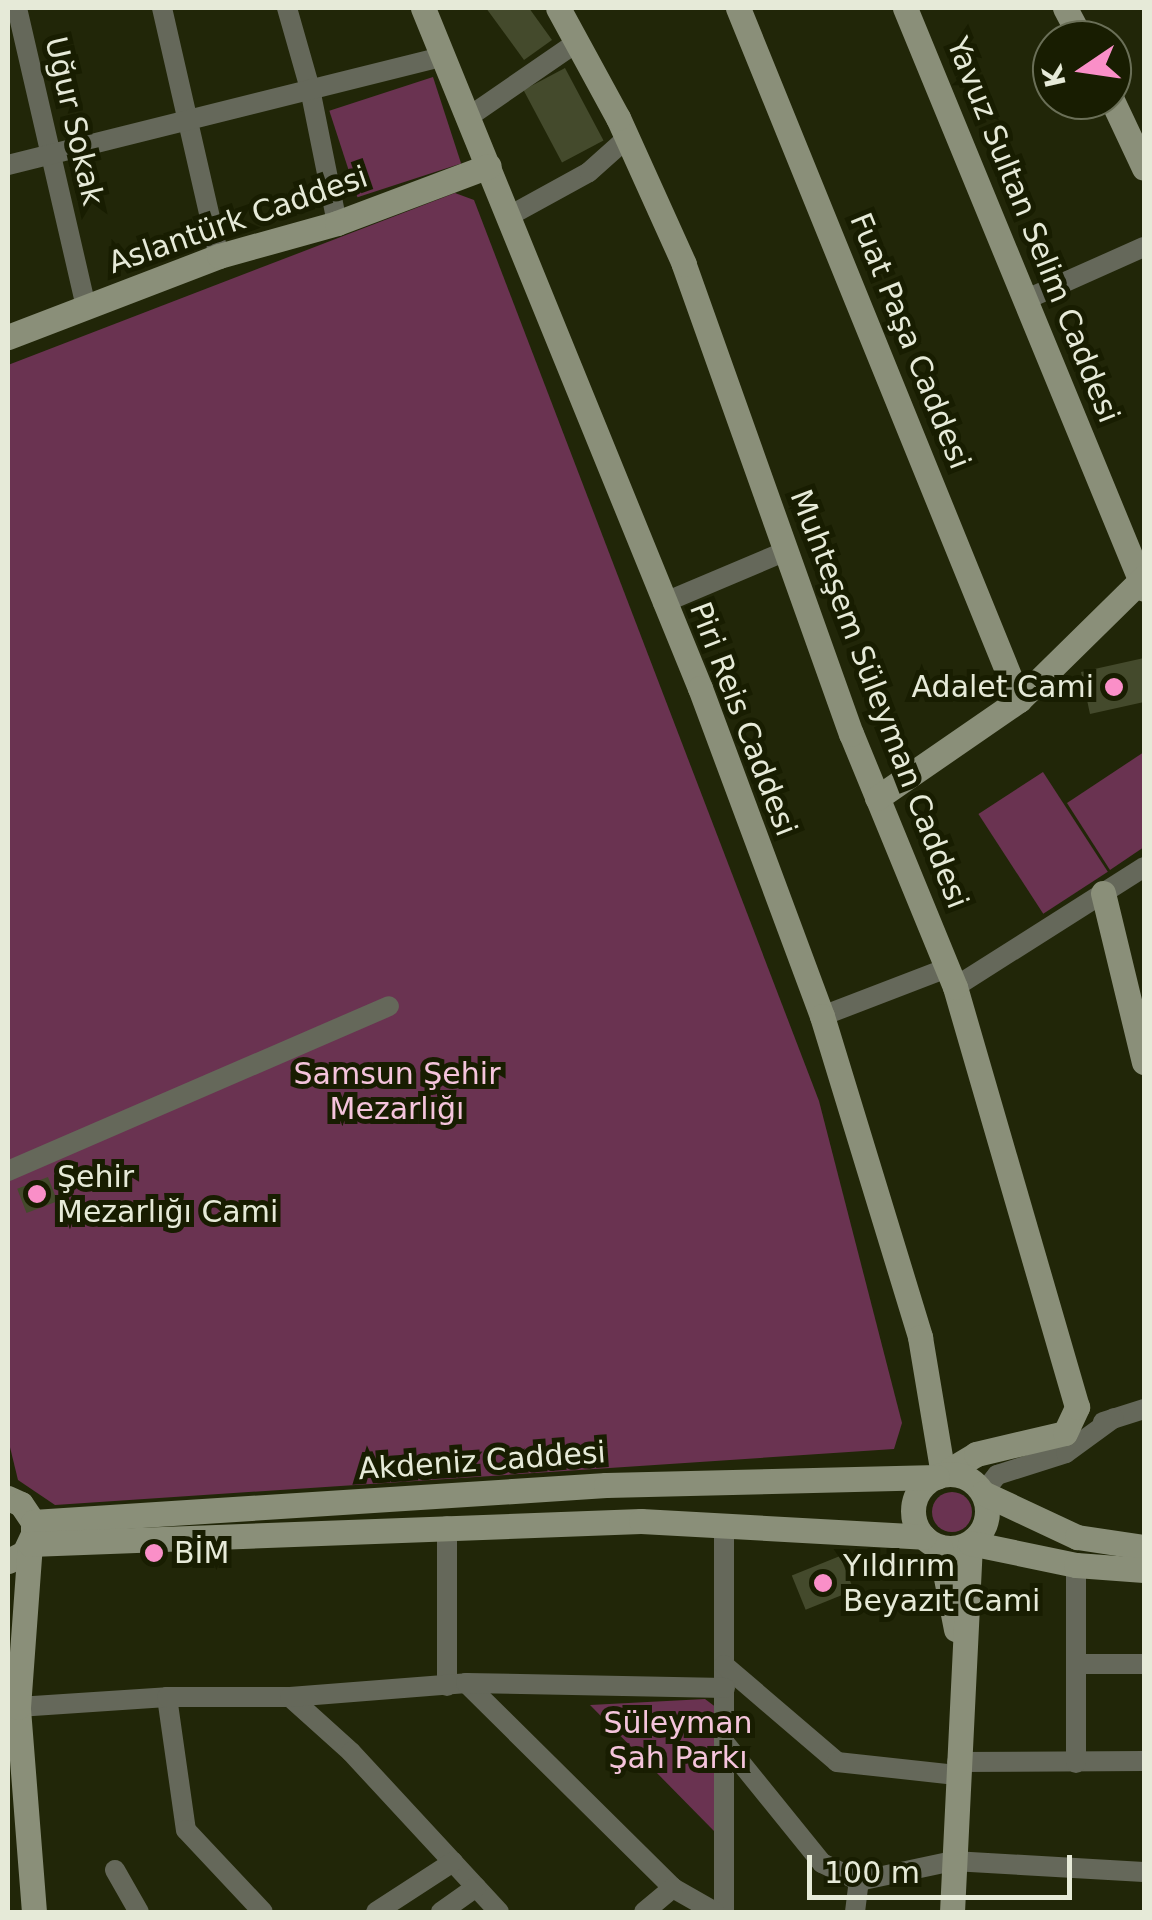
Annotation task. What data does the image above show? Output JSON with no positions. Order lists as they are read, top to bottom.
{
  "streets": {
    "street": [
      "Uğur Sokak",
      "Aslantürk Caddesi",
      "Yavuz Sultan Selim Caddesi",
      "Fuat Paşa Caddesi",
      "Muhteşem Süleyman Caddesi",
      "Piri Reis Caddesi",
      "Akdeniz Caddesi"
    ]
  },
  "crossings": [
    ["Uğur Sokak", "Aslantürk Caddesi"],
    ["Aslantürk Caddesi", "Piri Reis Caddesi"],
    ["Piri Reis Caddesi", "Akdeniz Caddesi"]
  ],
  "parks": ["Samsun Şehir Mezarlığı", "Süleyman Şah Parkı"],
  "places": [
    "Adalet Cami",
    "Şehir Mezarlığı Cami",
    "BİM",
    "Yıldırım Beyazıt Cami"
  ],
  "scale_bar": "100 m",
  "north": "left"
}
